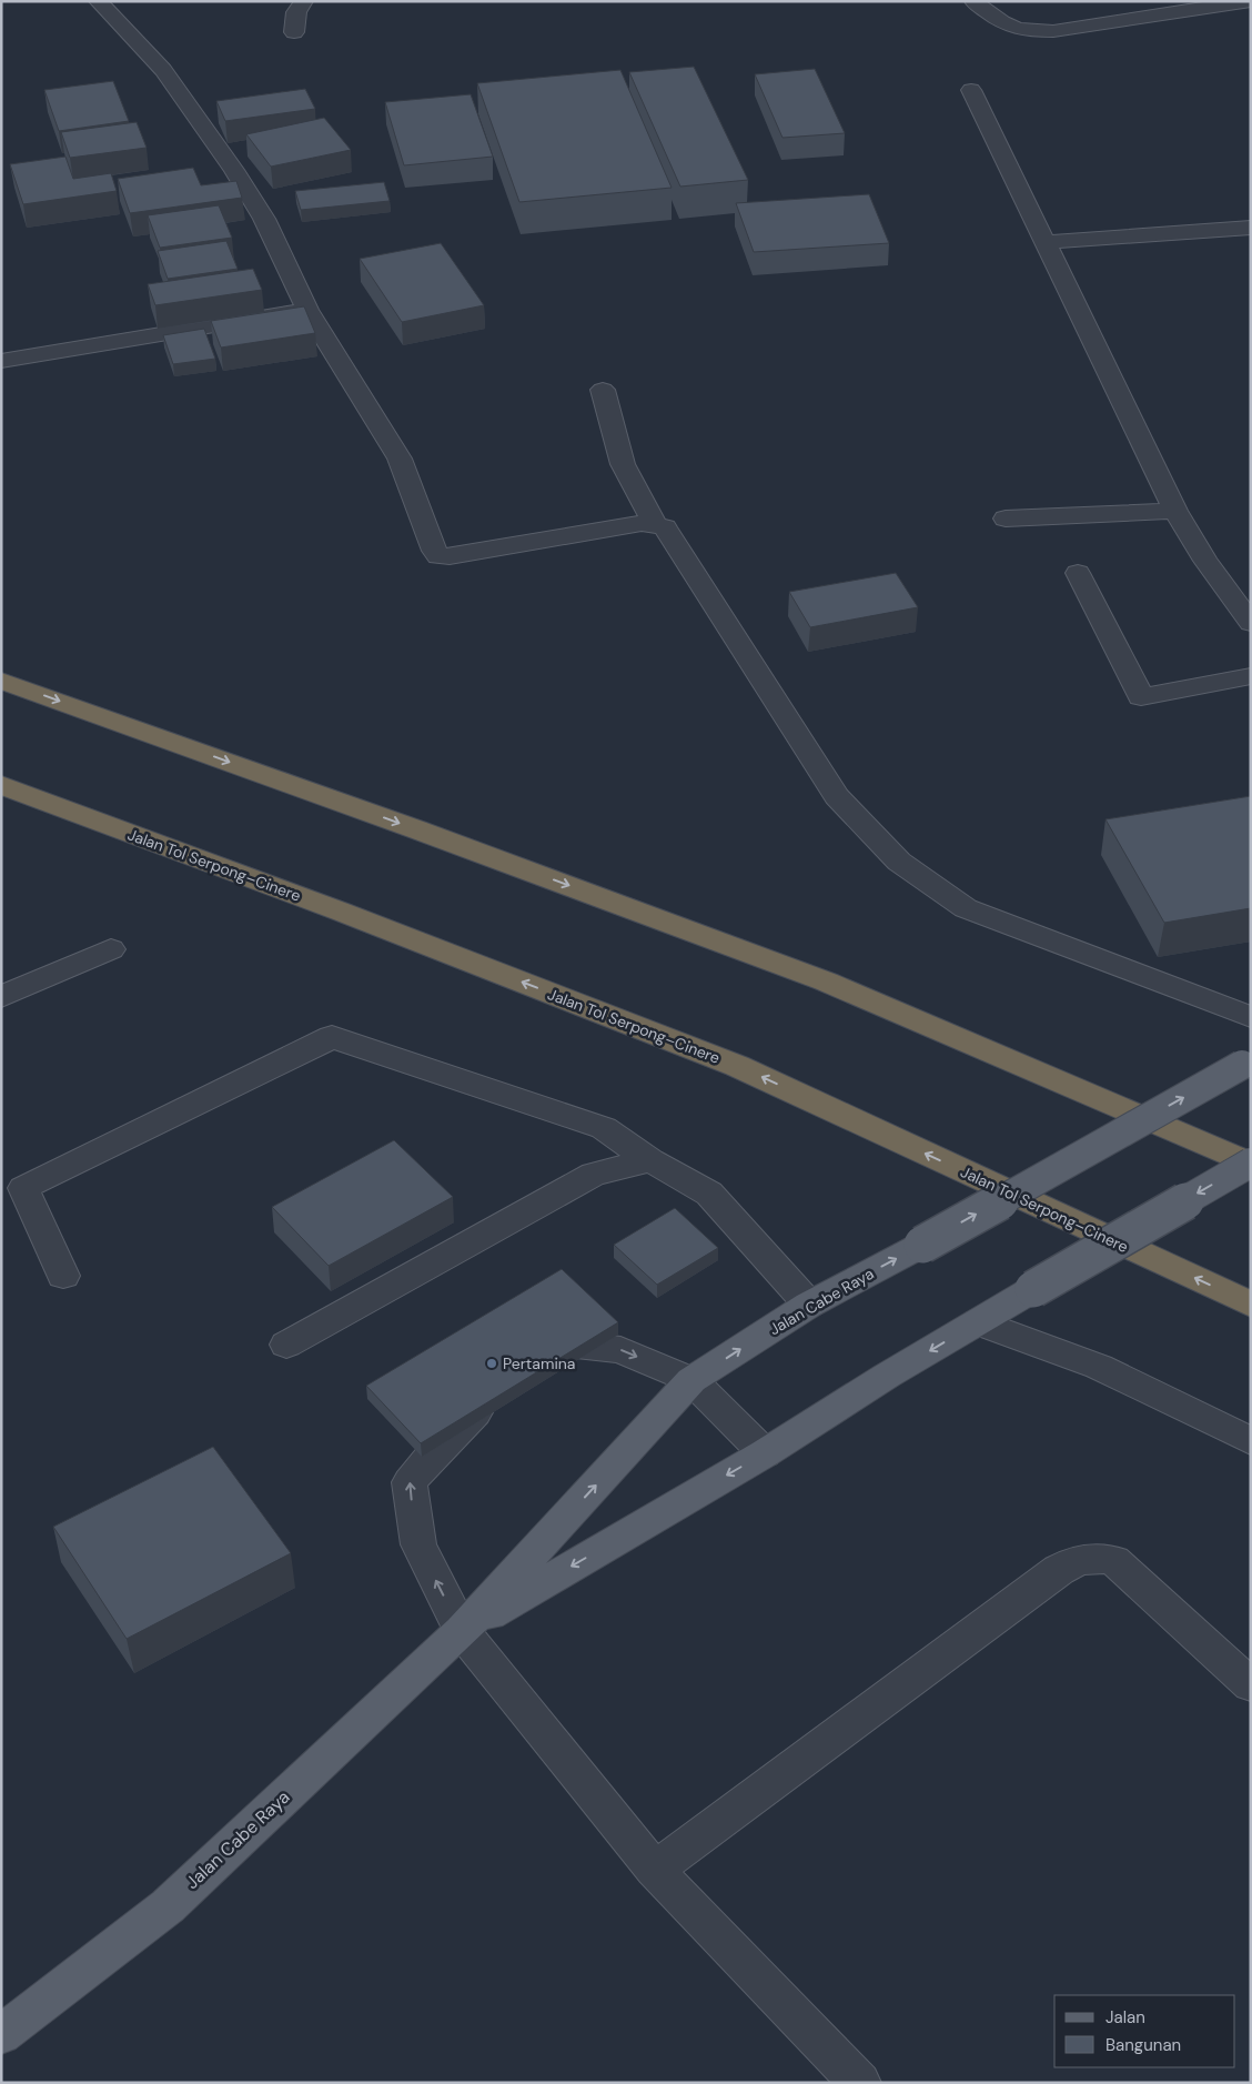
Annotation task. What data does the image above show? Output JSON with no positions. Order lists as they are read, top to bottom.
{
  "streets": {
    "highway": ["Jalan Tol Serpong–Cinere"],
    "main road": ["Jalan Cabe Raya"]
  },
  "places": ["Pertamina"],
  "legend": ["Jalan", "Bangunan"]
}
